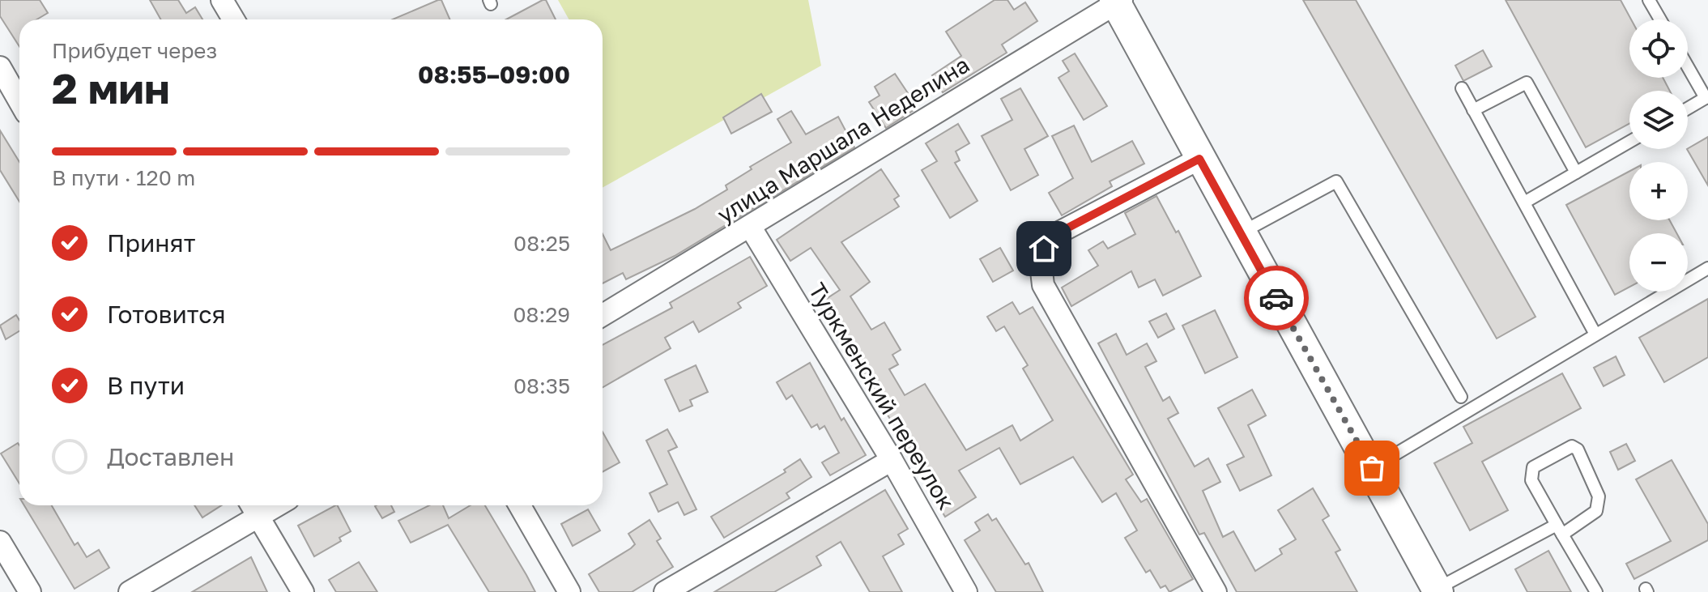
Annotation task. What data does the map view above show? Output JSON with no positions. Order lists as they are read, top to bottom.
{
  "streets": {
    "street": ["улица Маршала Неделина", "Туркменский переулок"]
  },
  "crossings": [
    ["улица Маршала Неделина", "Туркменский переулок"]
  ],
  "page": {
    "map_buttons": ["+", "−"],
    "heading": ["2 мин", "Прибудет через", "08:55–09:00"],
    "bar": "В пути · 120 m",
    "list": [
      ["Принят", "08:25"],
      ["Готовится", "08:29"],
      ["В пути", "08:35"],
      "Доставлен"
    ]
  }
}
